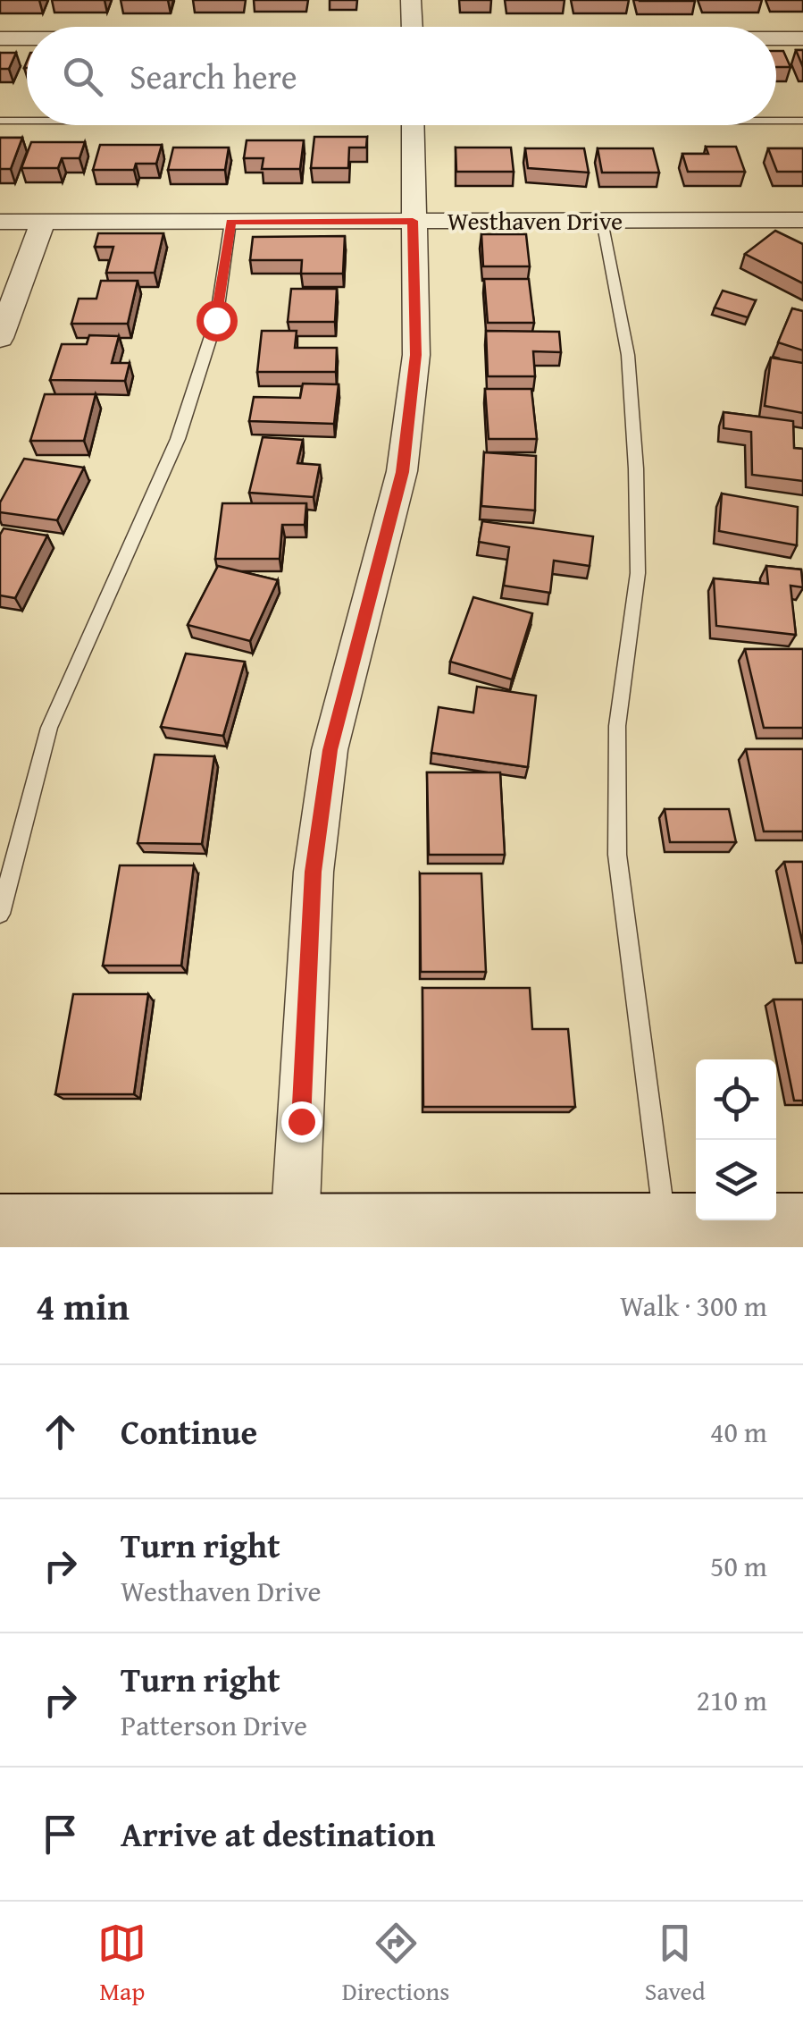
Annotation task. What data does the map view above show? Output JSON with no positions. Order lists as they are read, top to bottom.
{
  "streets": {
    "street": ["Westhaven Drive"]
  },
  "page": {
    "search": "Search here",
    "heading": ["4 min", "Walk · 300 m"],
    "list": [
      ["Continue", "40 m"],
      ["Turn right", "Westhaven Drive", "50 m"],
      ["Turn right", "Patterson Drive", "210 m"],
      "Arrive at destination"
    ],
    "nav": ["Map", "Directions", "Saved"]
  }
}
